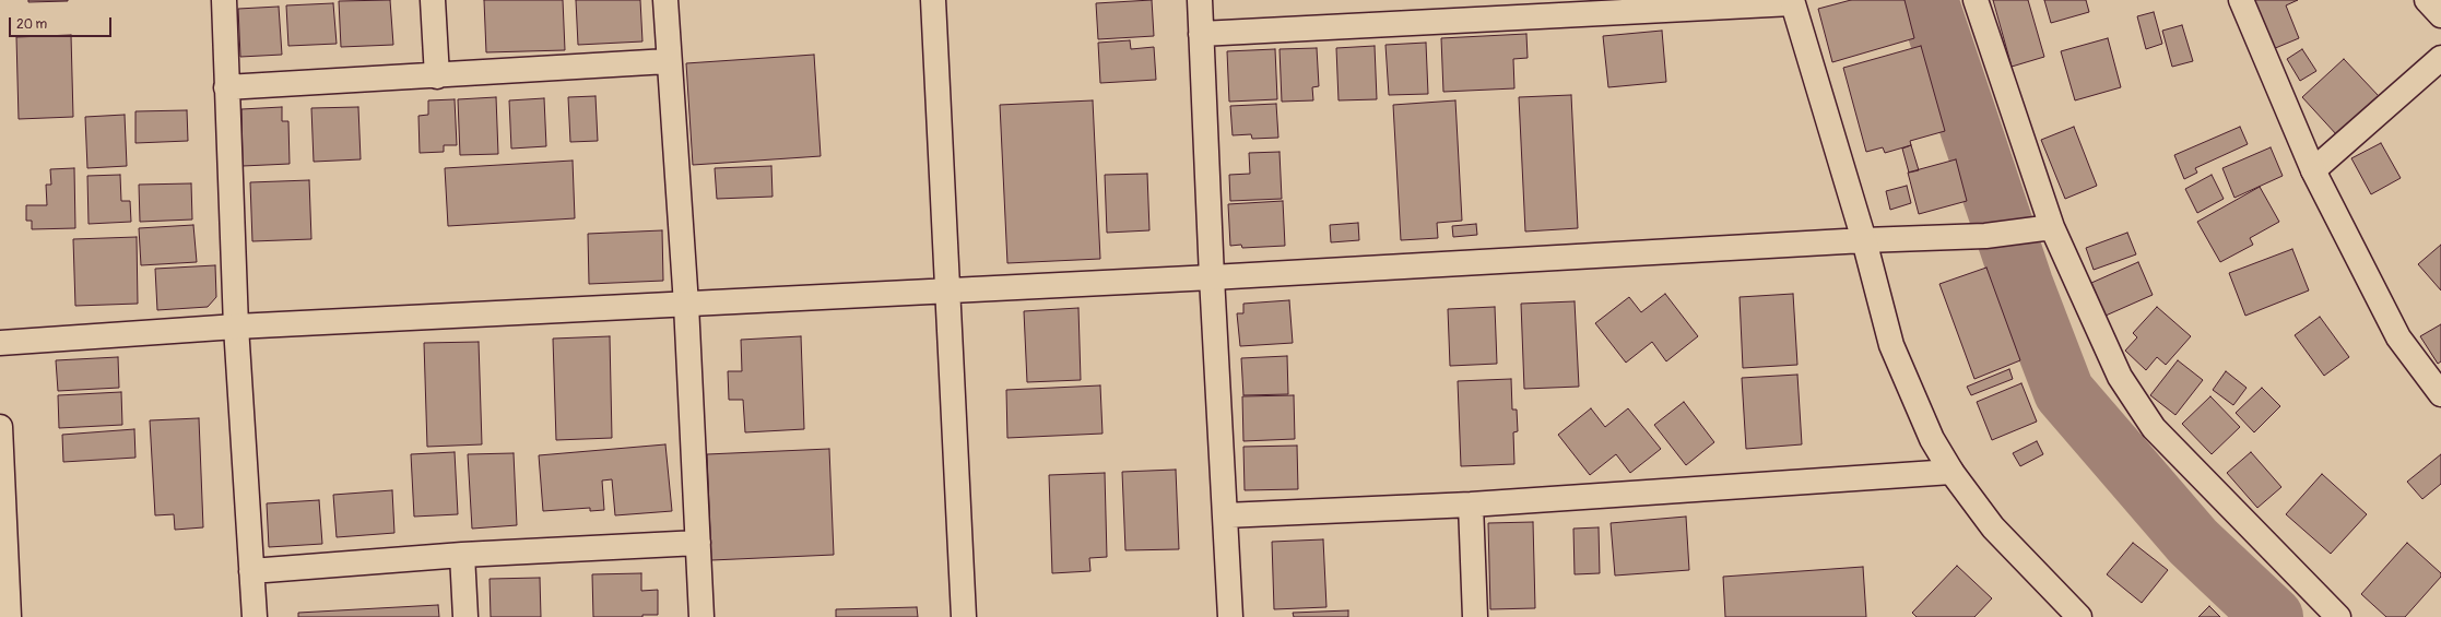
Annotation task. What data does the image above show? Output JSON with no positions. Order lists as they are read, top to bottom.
{
  "scale_bar": "20 m"
}
